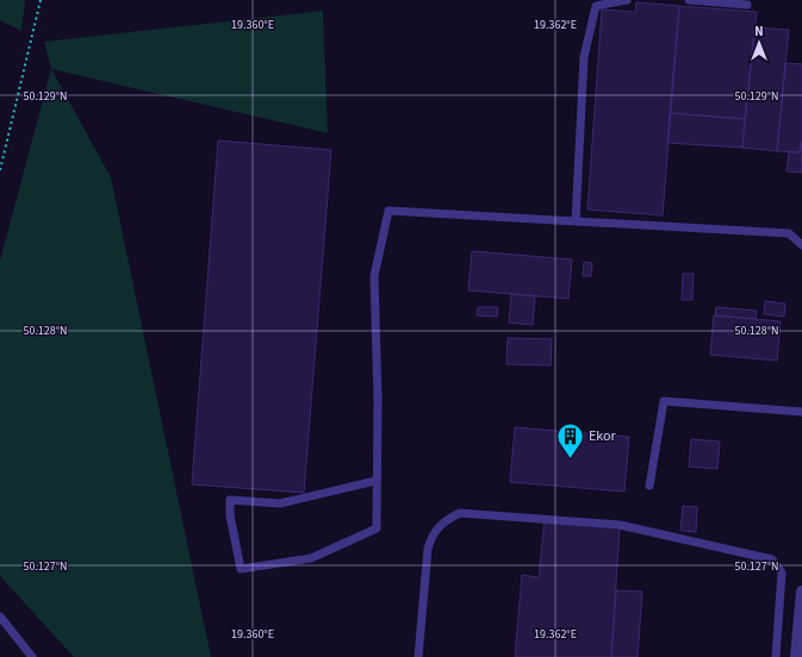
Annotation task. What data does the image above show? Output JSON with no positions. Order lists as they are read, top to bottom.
{
  "places": {
    "building": ["Ekor"]
  },
  "north": "top",
  "coordinates": [
    "19.360°E",
    "19.362°E",
    "50.129°N",
    "50.128°N",
    "50.127°N"
  ]
}
